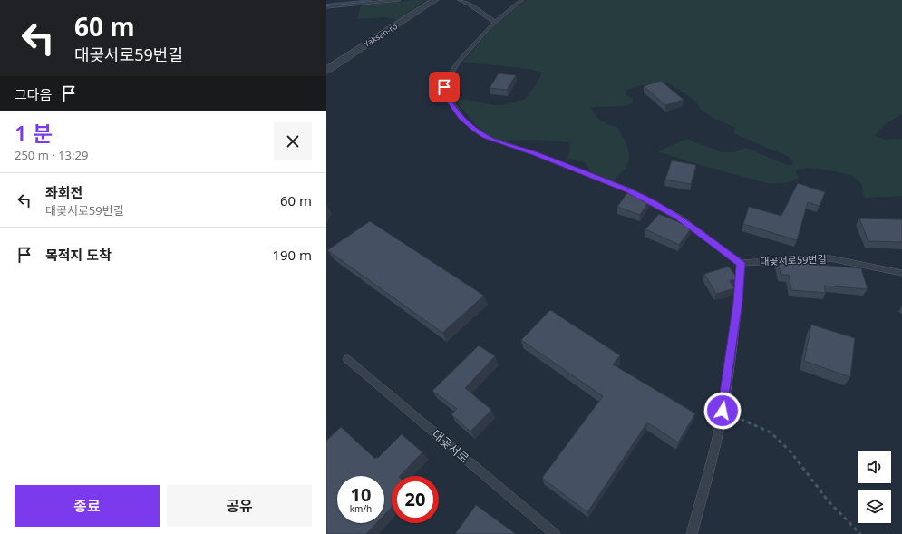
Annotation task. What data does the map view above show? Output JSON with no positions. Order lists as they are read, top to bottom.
{
  "streets": {
    "street": ["Yaksan-ro"],
    "lane": ["대곶서로59번길", "대곶서로"]
  },
  "page": {
    "turn": ["60 m", "대곶서로59번길"],
    "then": "그다음",
    "heading": ["1 분", "250 m · 13:29"],
    "list": [
      {
        "name": "좌회전",
        "note": "대곶서로59번길",
        "value": "60 m"
      },
      {
        "name": "목적지 도착",
        "value": "190 m"
      }
    ],
    "speed": "10 km/h",
    "limit": "20",
    "buttons": ["종료", "공유"]
  }
}
